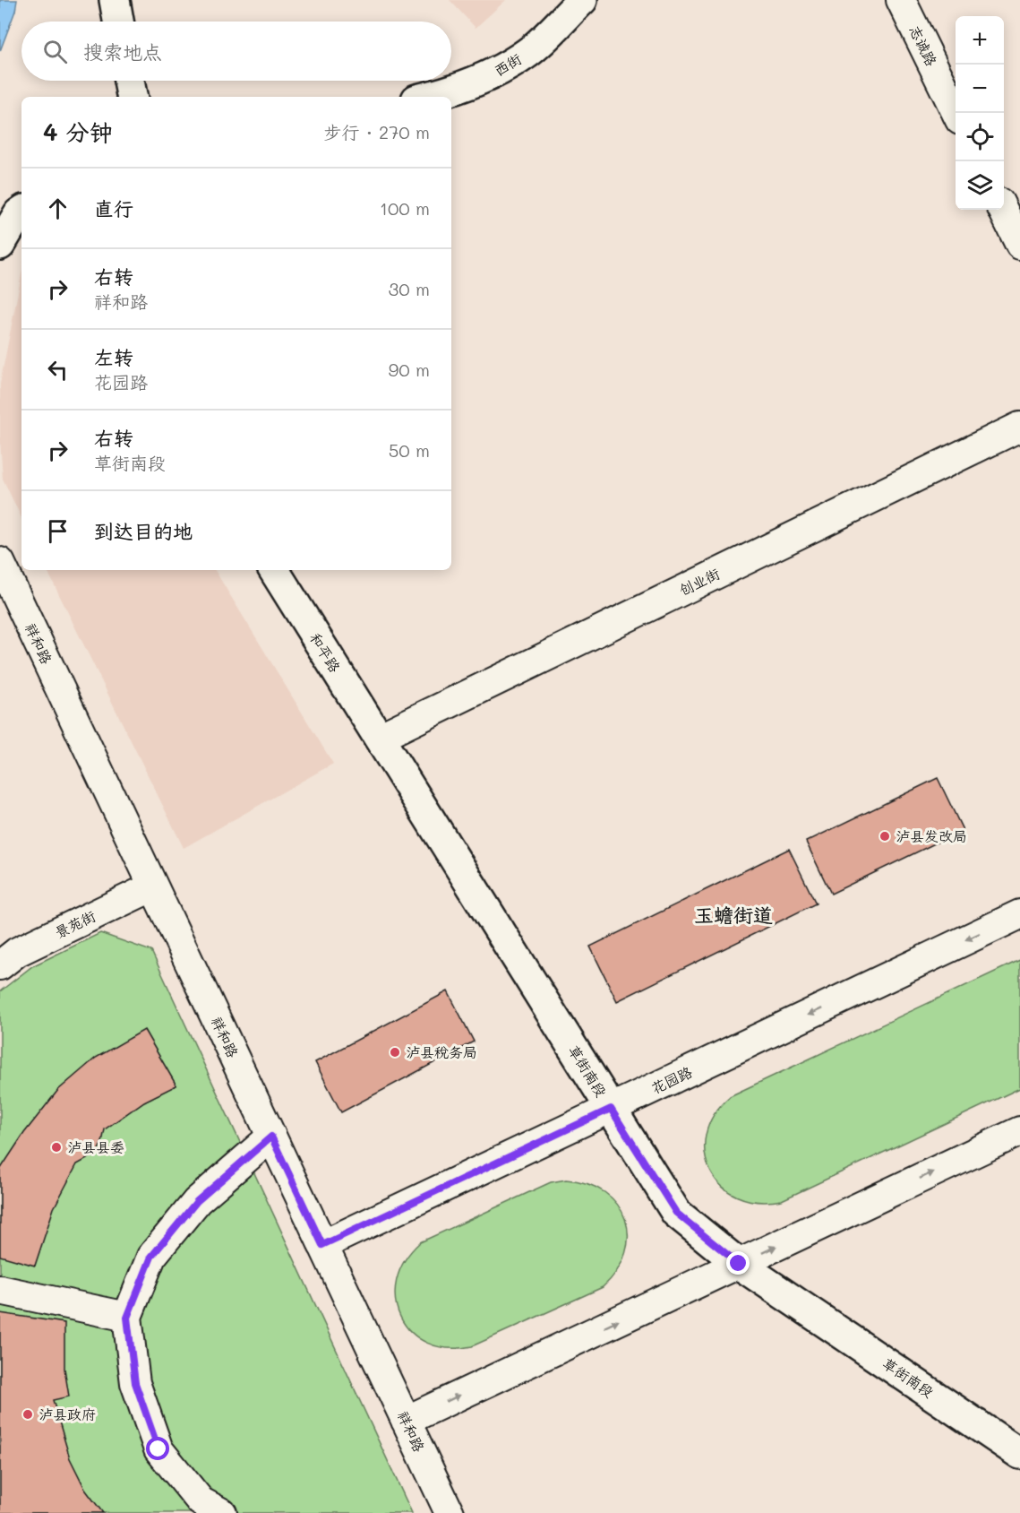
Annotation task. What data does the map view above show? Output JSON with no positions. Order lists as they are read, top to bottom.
{
  "streets": {
    "main road": ["西街", "和平路", "草街南段"],
    "street": [
      "志诚路",
      "创业街",
      "祥和路",
      "景苑街",
      "花园路"
    ]
  },
  "crossings": [
    ["创业街", "和平路"],
    ["创业街", "草街南段"],
    ["祥和路", "景苑街"],
    ["祥和路", "花园路"],
    ["和平路", "草街南段"],
    ["草街南段", "花园路"]
  ],
  "districts": ["玉蟾街道"],
  "places": [
    "泸县发改局",
    "泸县税务局",
    "泸县县委",
    "泸县政府"
  ],
  "page": {
    "map_buttons": ["+", "−"],
    "search": "搜索地点",
    "heading": ["4 分钟", "步行 · 270 m"],
    "list": [
      ["直行", "100 m"],
      ["右转", "祥和路", "30 m"],
      ["左转", "花园路", "90 m"],
      ["右转", "草街南段", "50 m"],
      "到达目的地"
    ]
  }
}
